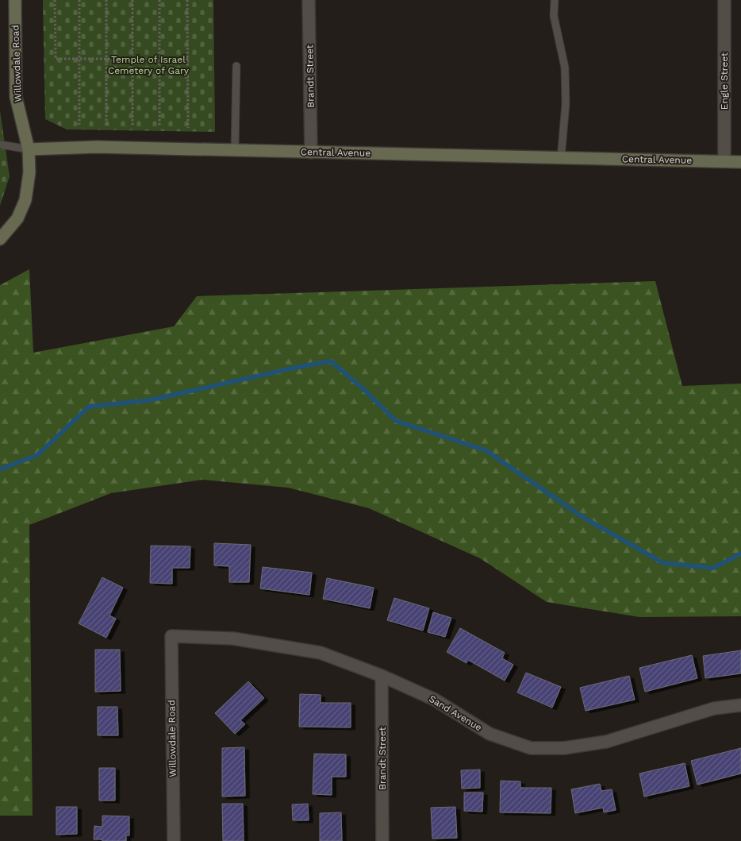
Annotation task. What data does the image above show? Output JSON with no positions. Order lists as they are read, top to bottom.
{
  "streets": {
    "main road": ["Willowdale Road", "Central Avenue"],
    "street": ["Brandt Street", "Engle Street", "Sand Avenue"]
  },
  "crossings": [
    ["Willowdale Road", "Central Avenue"],
    ["Willowdale Road", "Sand Avenue"],
    ["Brandt Street", "Central Avenue"],
    ["Brandt Street", "Sand Avenue"],
    ["Engle Street", "Central Avenue"]
  ],
  "parks": ["Temple of Israel Cemetery of Gary"]
}
